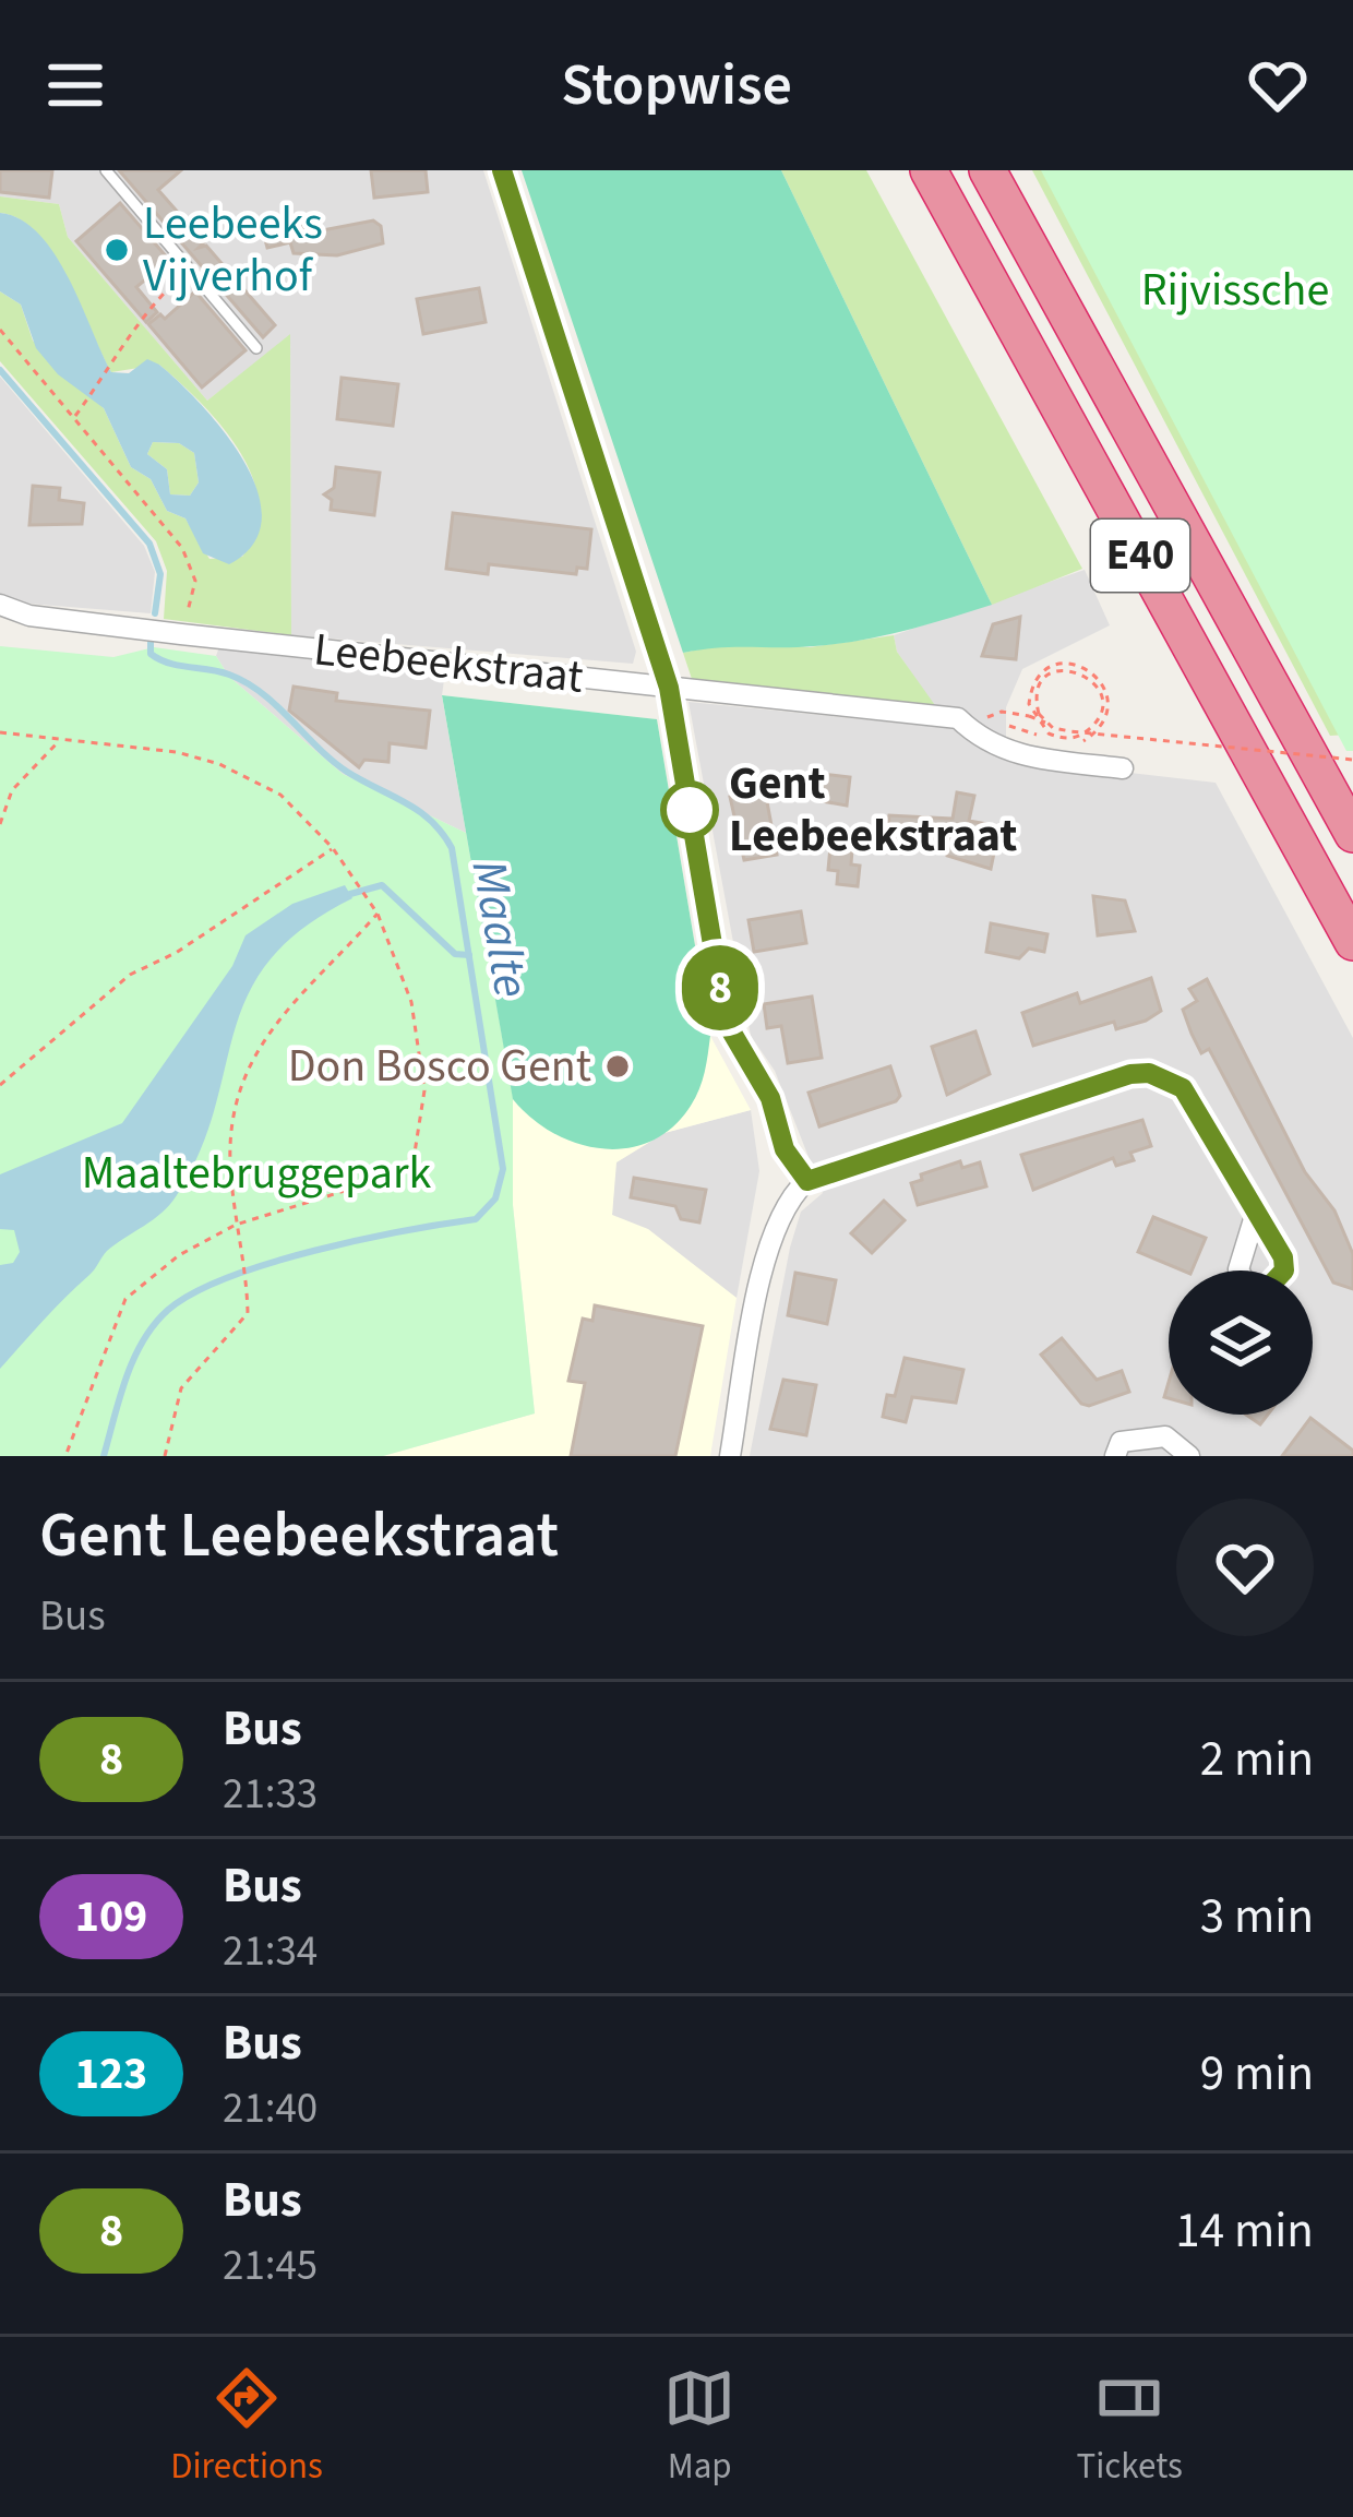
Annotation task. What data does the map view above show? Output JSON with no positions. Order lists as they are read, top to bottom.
{
  "streets": {
    "highway": ["E40"],
    "street": ["Leebeekstraat"]
  },
  "water": ["Maalte"],
  "parks": ["Rijvissche", "Maaltebruggepark"],
  "places": ["Leebeeks Vijverhof", "Gent Leebeekstraat", "Don Bosco Gent"],
  "lines": ["bus line 8"],
  "page": {
    "header": "Stopwise",
    "on_map": "8",
    "heading": ["Gent Leebeekstraat", "Bus"],
    "list": [
      {
        "mark": "8",
        "name": "Bus",
        "note": "21:33",
        "value": "2 min"
      },
      {
        "mark": "109",
        "name": "Bus",
        "note": "21:34",
        "value": "3 min"
      },
      {
        "mark": "123",
        "name": "Bus",
        "note": "21:40",
        "value": "9 min"
      },
      {
        "mark": "8",
        "name": "Bus",
        "note": "21:45",
        "value": "14 min"
      }
    ],
    "tabs": ["Directions", "Map", "Tickets"]
  }
}
